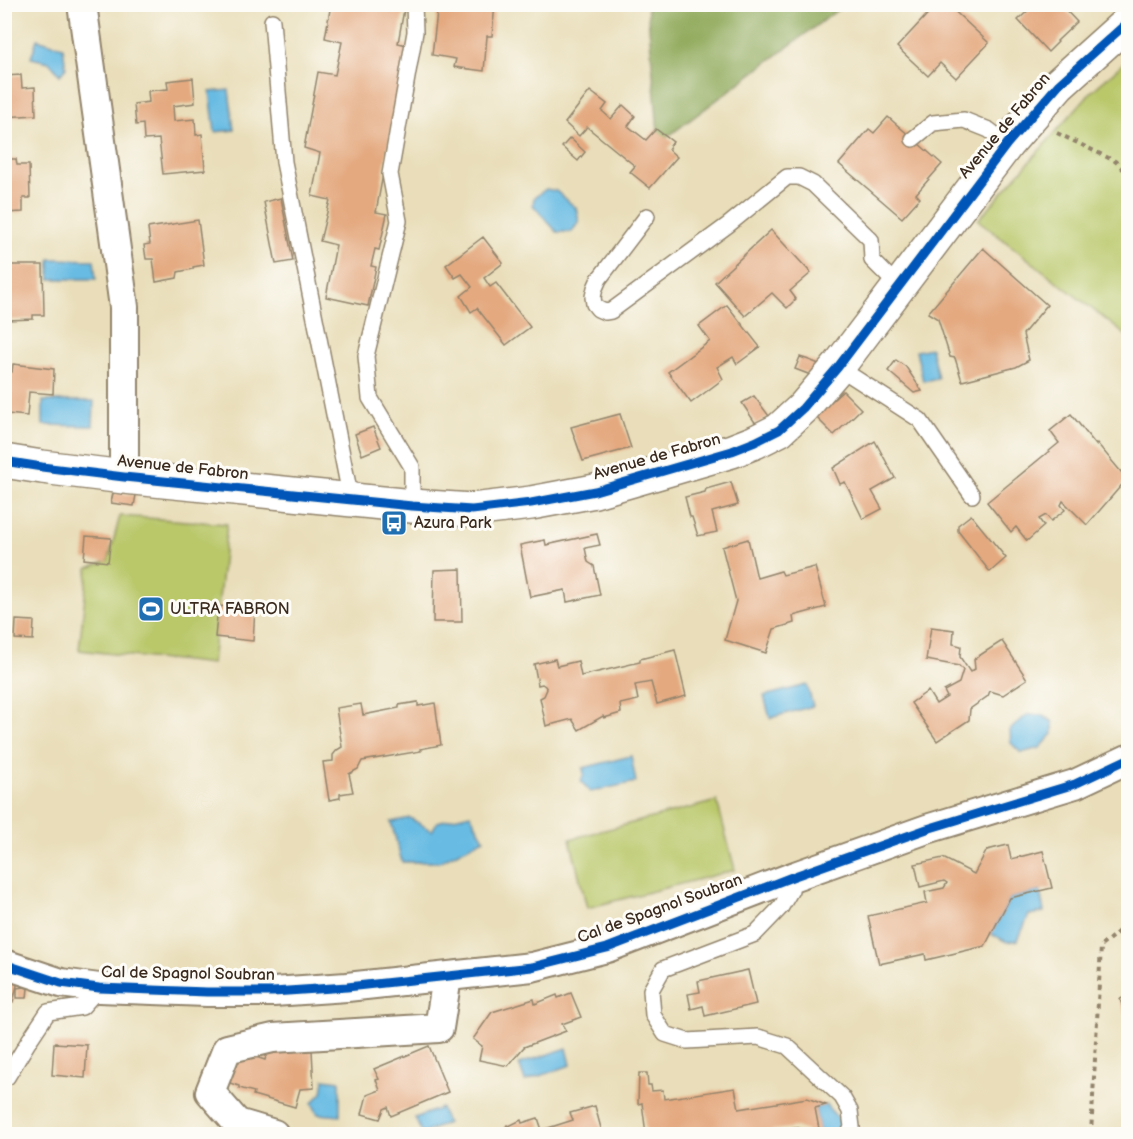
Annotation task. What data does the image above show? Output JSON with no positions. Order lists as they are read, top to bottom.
{
  "streets": {
    "street": ["Avenue de Fabron", "Cal de Spagnol Soubran"]
  },
  "places": {
    "bus stop": ["Azura Park"],
    "sports": ["ULTRA FABRON"]
  }
}
